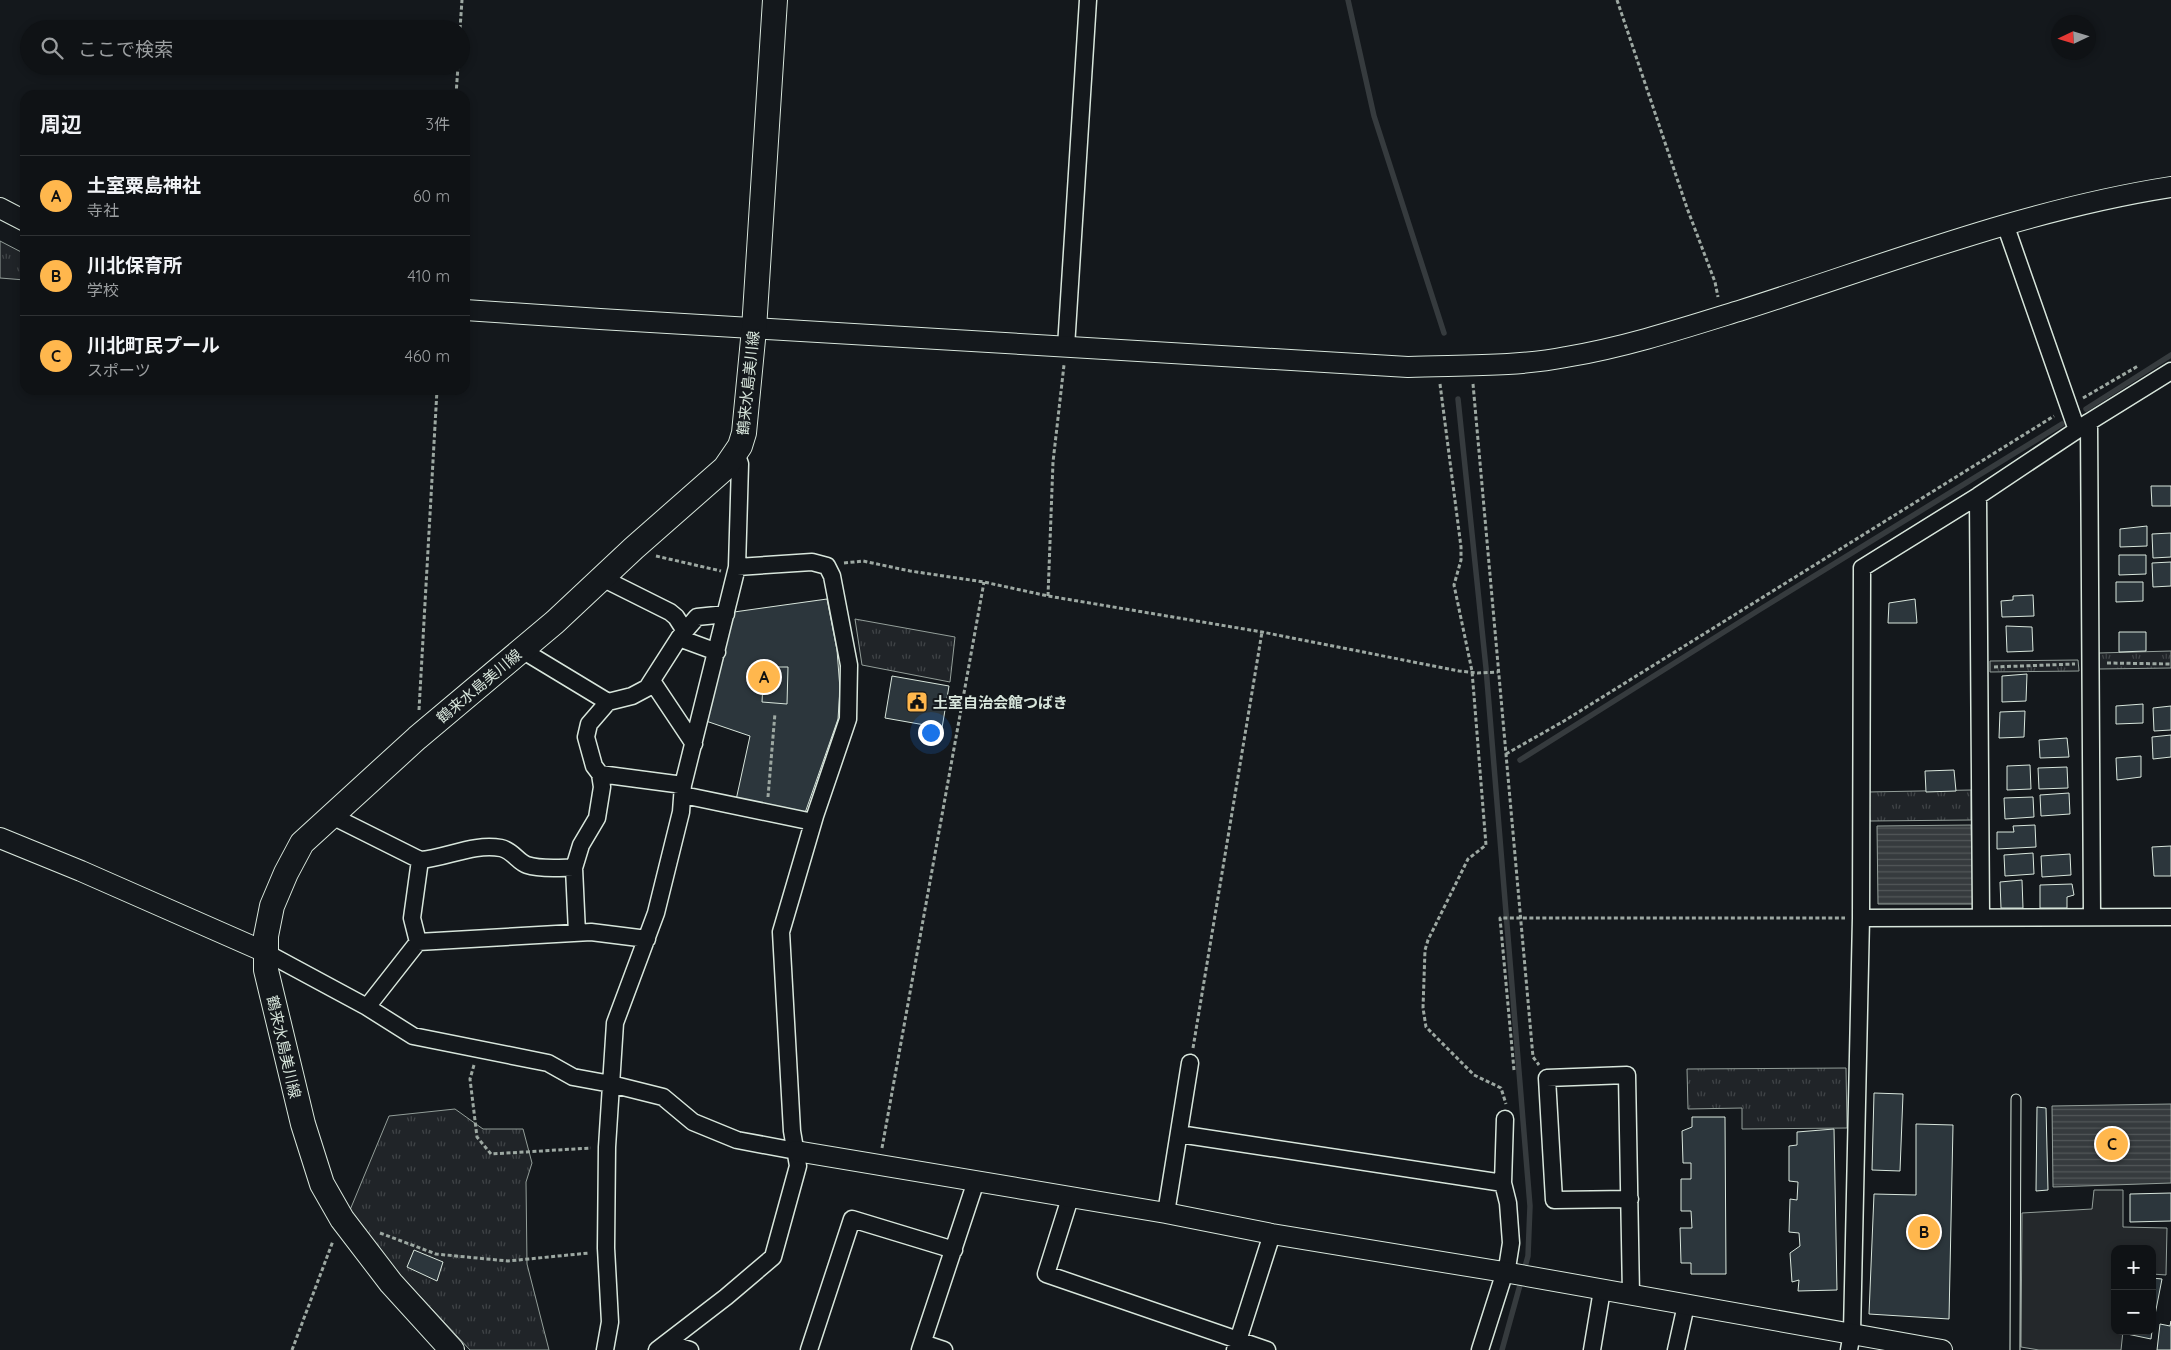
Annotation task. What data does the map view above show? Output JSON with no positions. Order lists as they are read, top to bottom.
{
  "streets": {
    "main road": ["鶴来水島美川線"]
  },
  "places": {
    "public building": ["土室自治会館つばき"]
  },
  "north": "left",
  "page": {
    "search": "ここで検索",
    "heading": ["周辺", "3件"],
    "list": [
      {
        "mark": "A",
        "name": "土室粟島神社",
        "note": "寺社",
        "value": "60 m"
      },
      {
        "mark": "B",
        "name": "川北保育所",
        "note": "学校",
        "value": "410 m"
      },
      {
        "mark": "C",
        "name": "川北町民プール",
        "note": "スポーツ",
        "value": "460 m"
      }
    ],
    "pins": ["A", "C", "B"],
    "map_buttons": ["+", "−"]
  }
}
